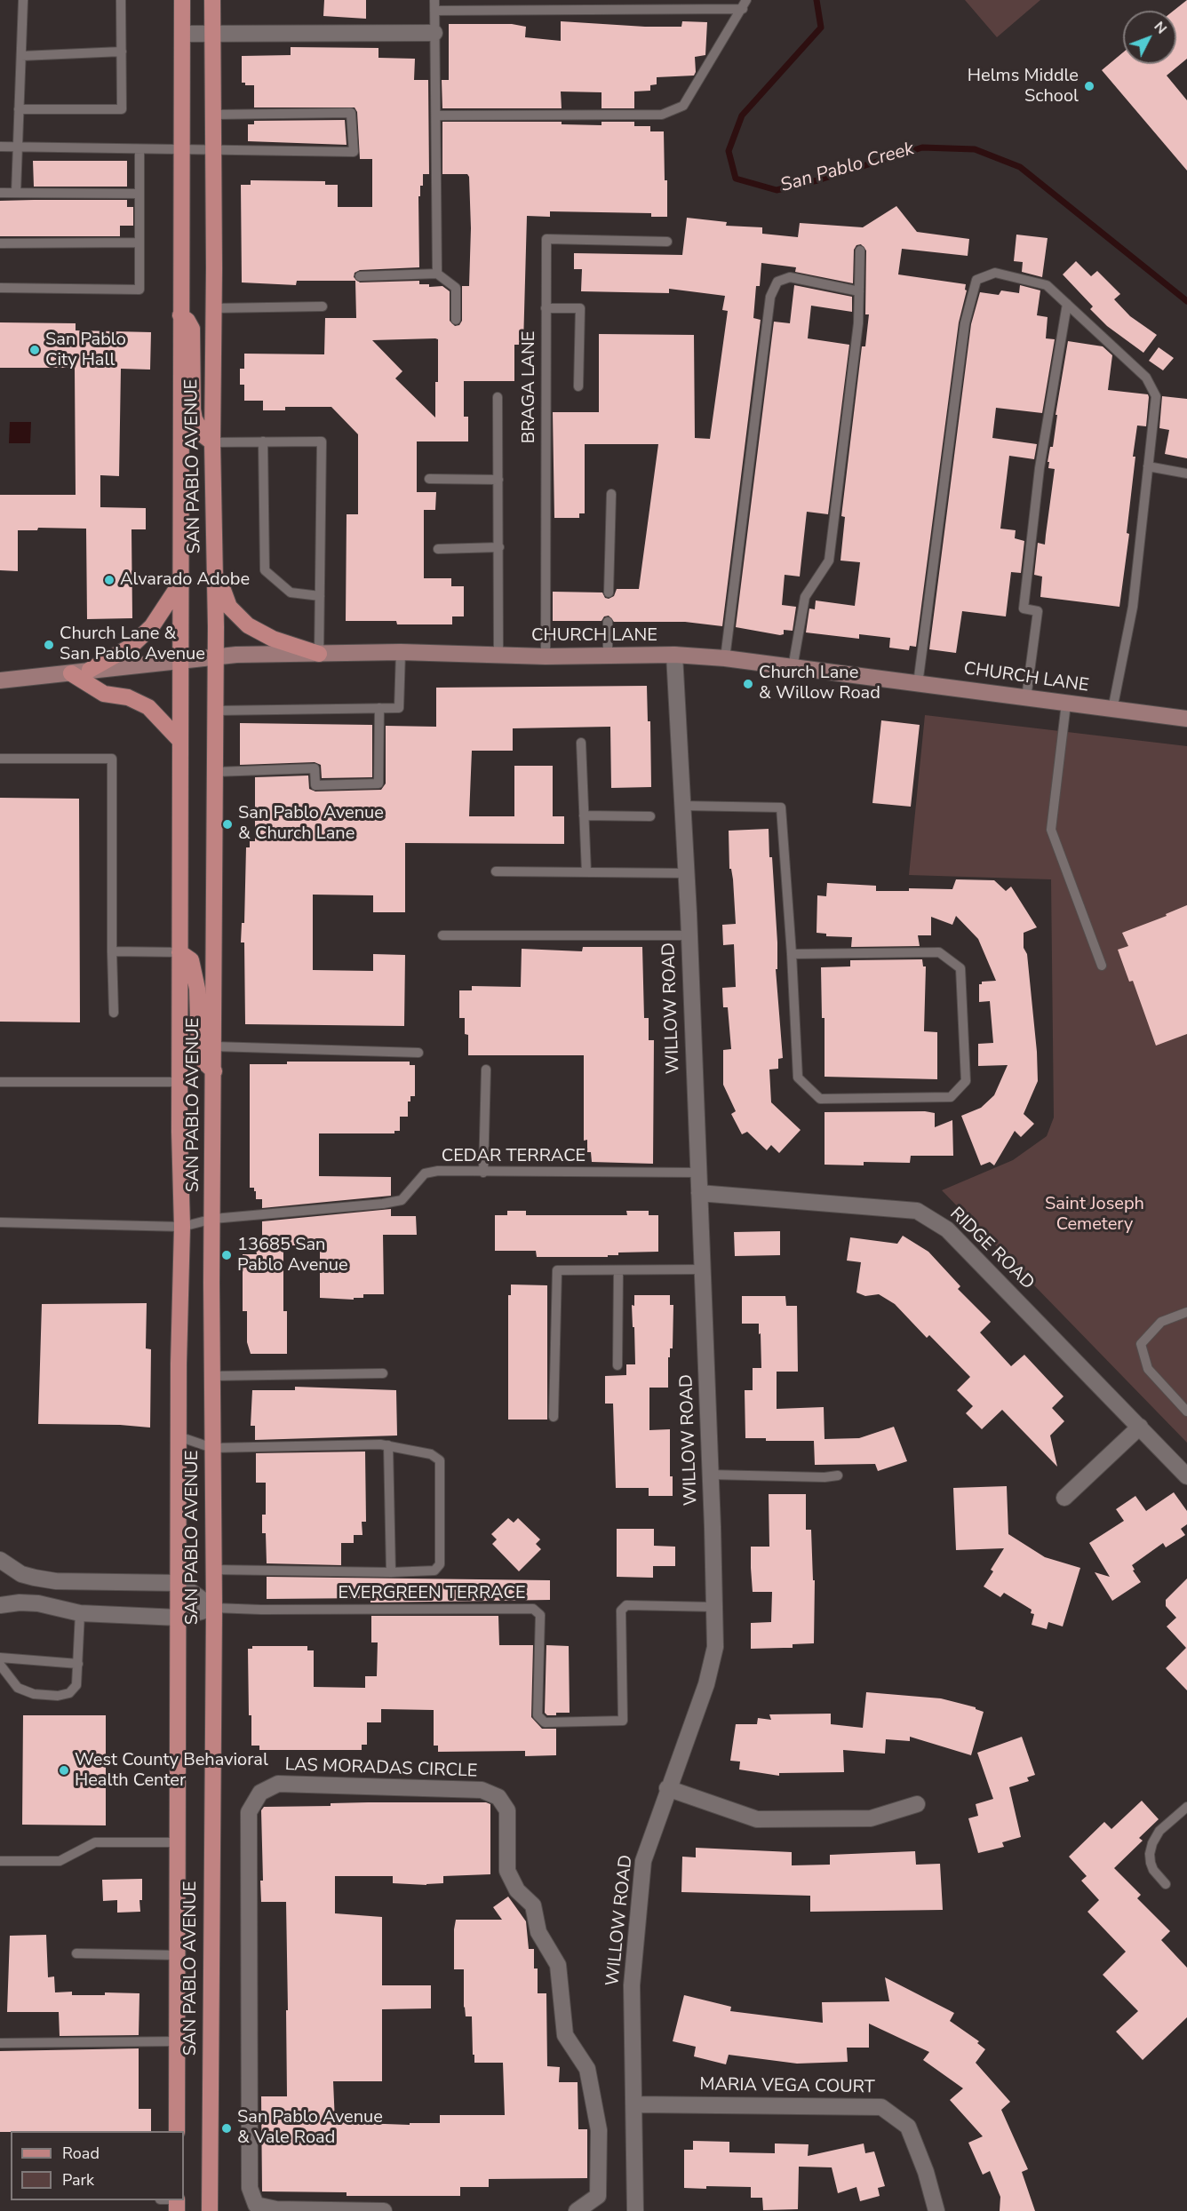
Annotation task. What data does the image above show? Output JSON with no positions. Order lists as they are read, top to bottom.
{
  "streets": {
    "main road": ["SAN PABLO AVENUE"],
    "street": [
      "CHURCH LANE",
      "WILLOW ROAD",
      "RIDGE ROAD",
      "LAS MORADAS CIRCLE",
      "MARIA VEGA COURT"
    ],
    "lane": ["BRAGA LANE", "CEDAR TERRACE", "EVERGREEN TERRACE"]
  },
  "crossings": [
    ["BRAGA LANE", "CHURCH LANE"],
    ["SAN PABLO AVENUE", "CHURCH LANE"],
    ["SAN PABLO AVENUE", "CEDAR TERRACE"],
    ["SAN PABLO AVENUE", "EVERGREEN TERRACE"],
    ["CHURCH LANE", "WILLOW ROAD"],
    ["WILLOW ROAD", "CEDAR TERRACE"],
    ["WILLOW ROAD", "RIDGE ROAD"],
    ["WILLOW ROAD", "EVERGREEN TERRACE"],
    ["WILLOW ROAD", "MARIA VEGA COURT"]
  ],
  "water": ["San Pablo Creek"],
  "parks": ["Saint Joseph Cemetery"],
  "places": [
    "Helms Middle School",
    "San Pablo City Hall",
    "Alvarado Adobe",
    "Church Lane & San Pablo Avenue",
    "Church Lane & Willow Road",
    "San Pablo Avenue & Church Lane",
    "13685 San Pablo Avenue",
    "West County Behavioral Health Center",
    "San Pablo Avenue & Vale Road"
  ],
  "legend": ["Road", "Park"],
  "north": "top right"
}
